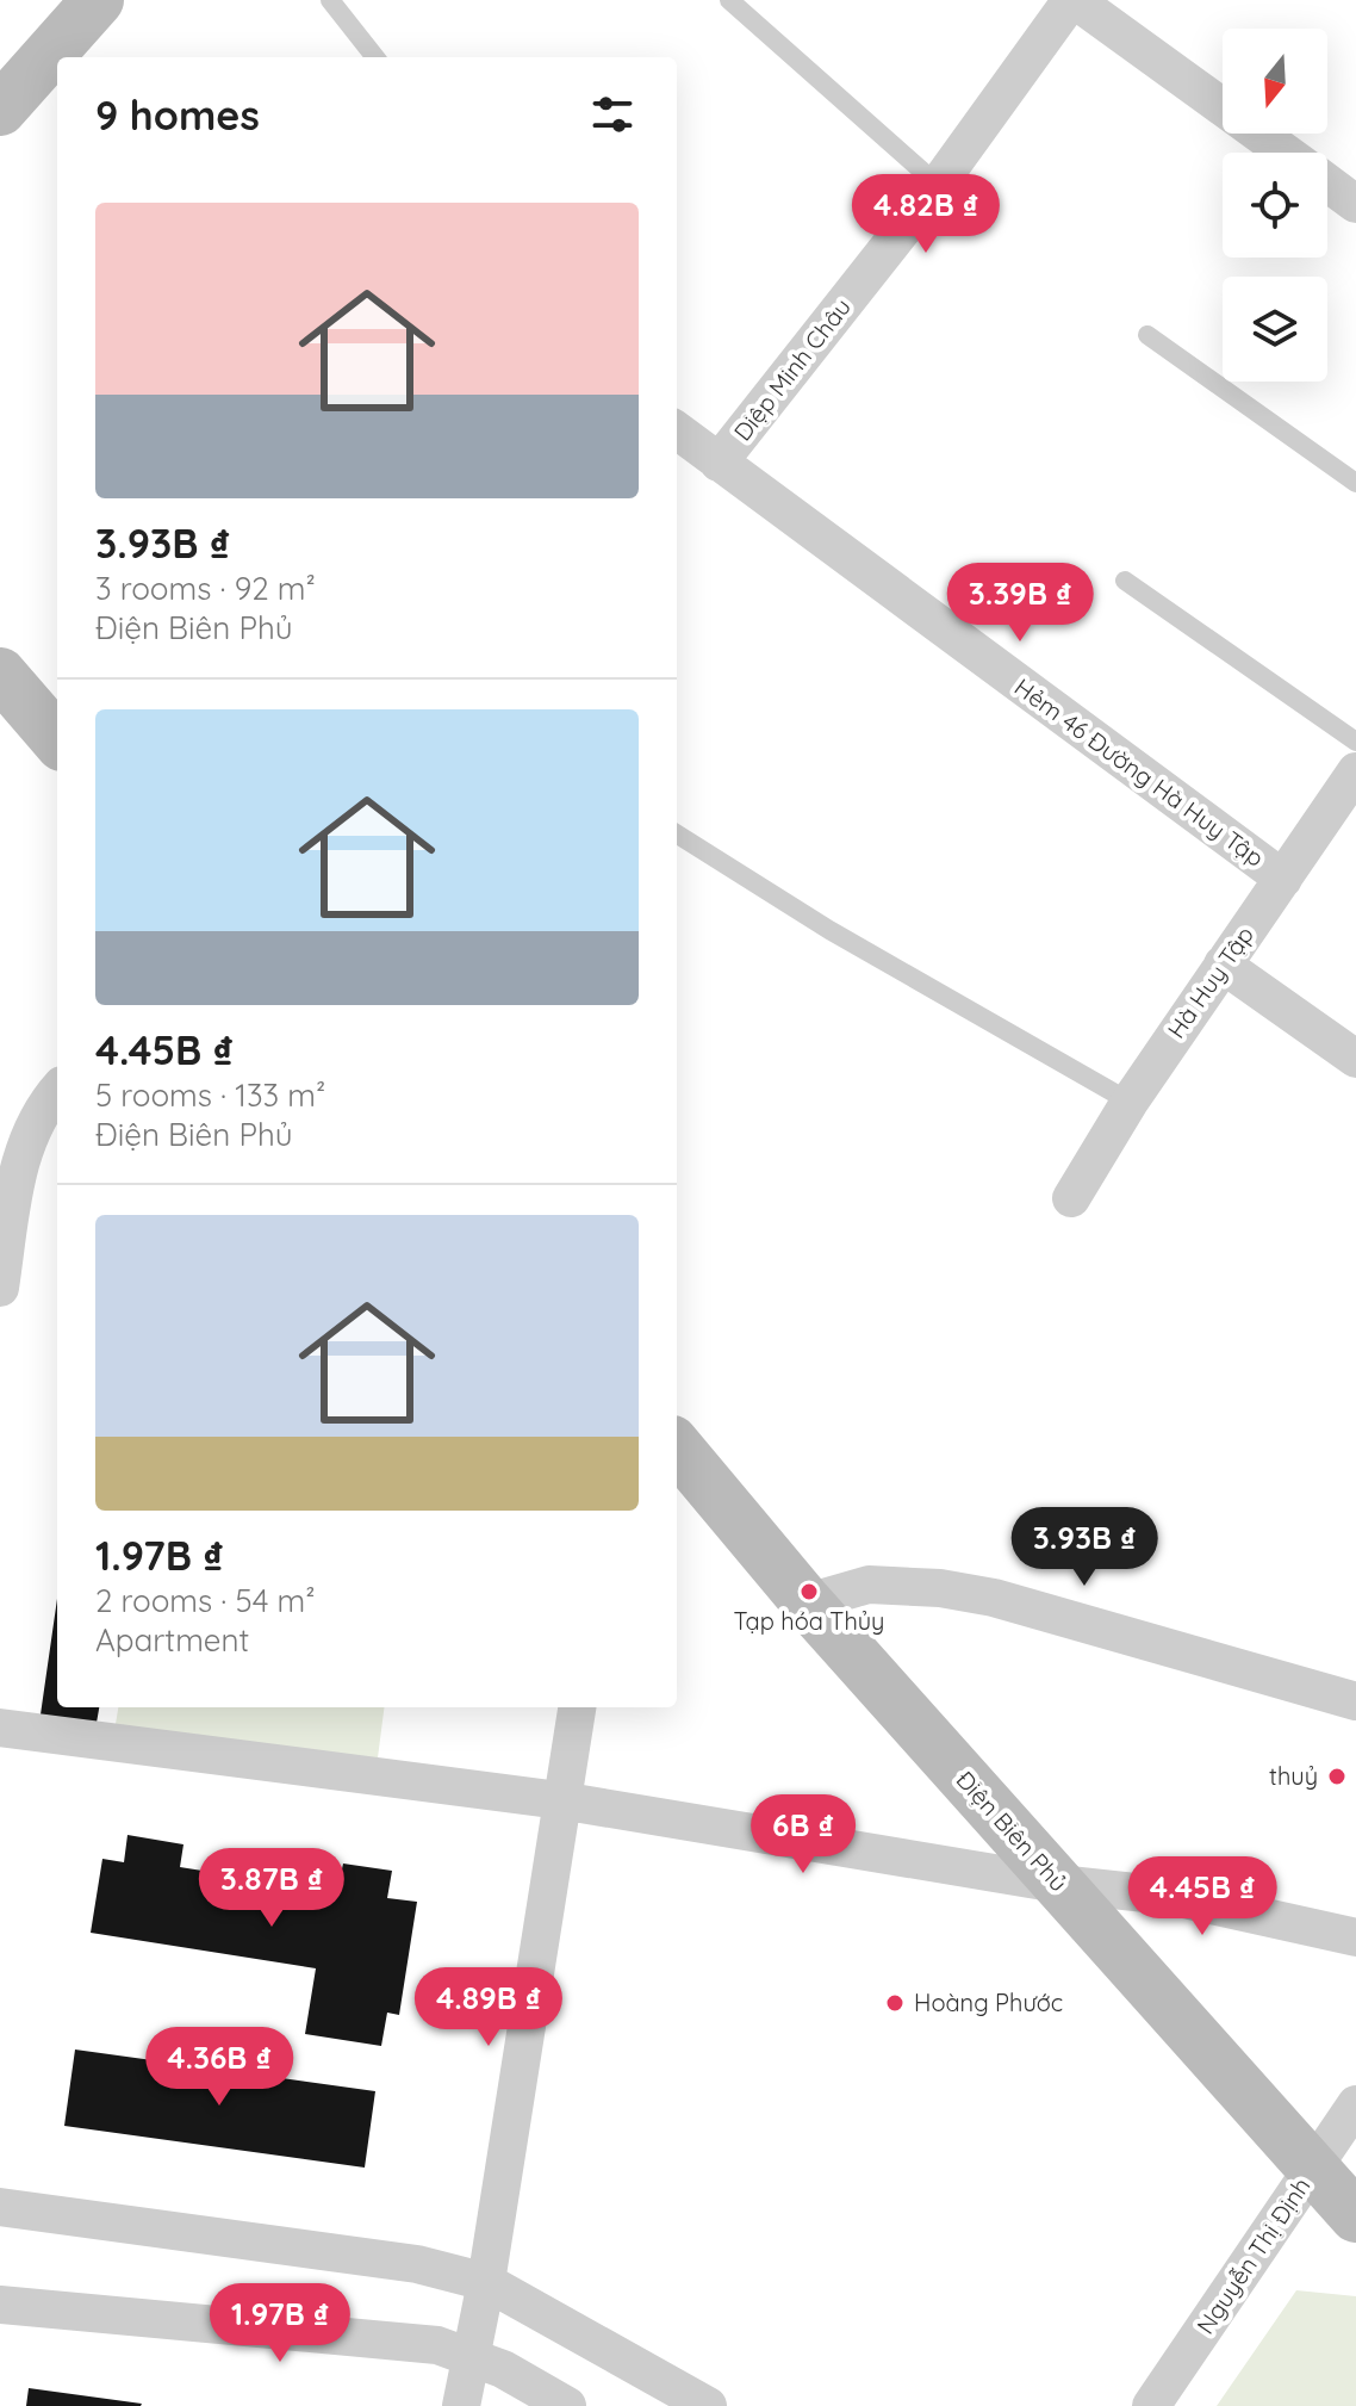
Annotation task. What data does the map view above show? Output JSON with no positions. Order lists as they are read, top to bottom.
{
  "streets": {
    "street": [
      "Diệp Minh Châu",
      "Hẻm 46 Đường Hà Huy Tập",
      "Hà Huy Tập",
      "Điện Biên Phủ",
      "Nguyễn Thị Định"
    ]
  },
  "crossings": [
    ["Diệp Minh Châu", "Hẻm 46 Đường Hà Huy Tập"],
    ["Hẻm 46 Đường Hà Huy Tập", "Hà Huy Tập"],
    ["Điện Biên Phủ", "Nguyễn Thị Định"]
  ],
  "places": ["Tạp hóa Thủy", "thuỷ", "Hoàng Phước"],
  "north": "bottom",
  "page": {
    "heading": "9 homes",
    "list": [
      {
        "name": "3.93B ₫",
        "note": "3 rooms · 92 m² · Điện Biên Phủ"
      },
      {
        "name": "4.45B ₫",
        "note": "5 rooms · 133 m² · Điện Biên Phủ"
      },
      {
        "name": "1.97B ₫",
        "note": "2 rooms · 54 m² · Apartment"
      }
    ],
    "price": [
      "4.82B ₫",
      "3.39B ₫",
      "3.93B ₫",
      "6B ₫",
      "3.87B ₫",
      "4.45B ₫",
      "4.89B ₫",
      "4.36B ₫",
      "1.97B ₫"
    ]
  }
}
